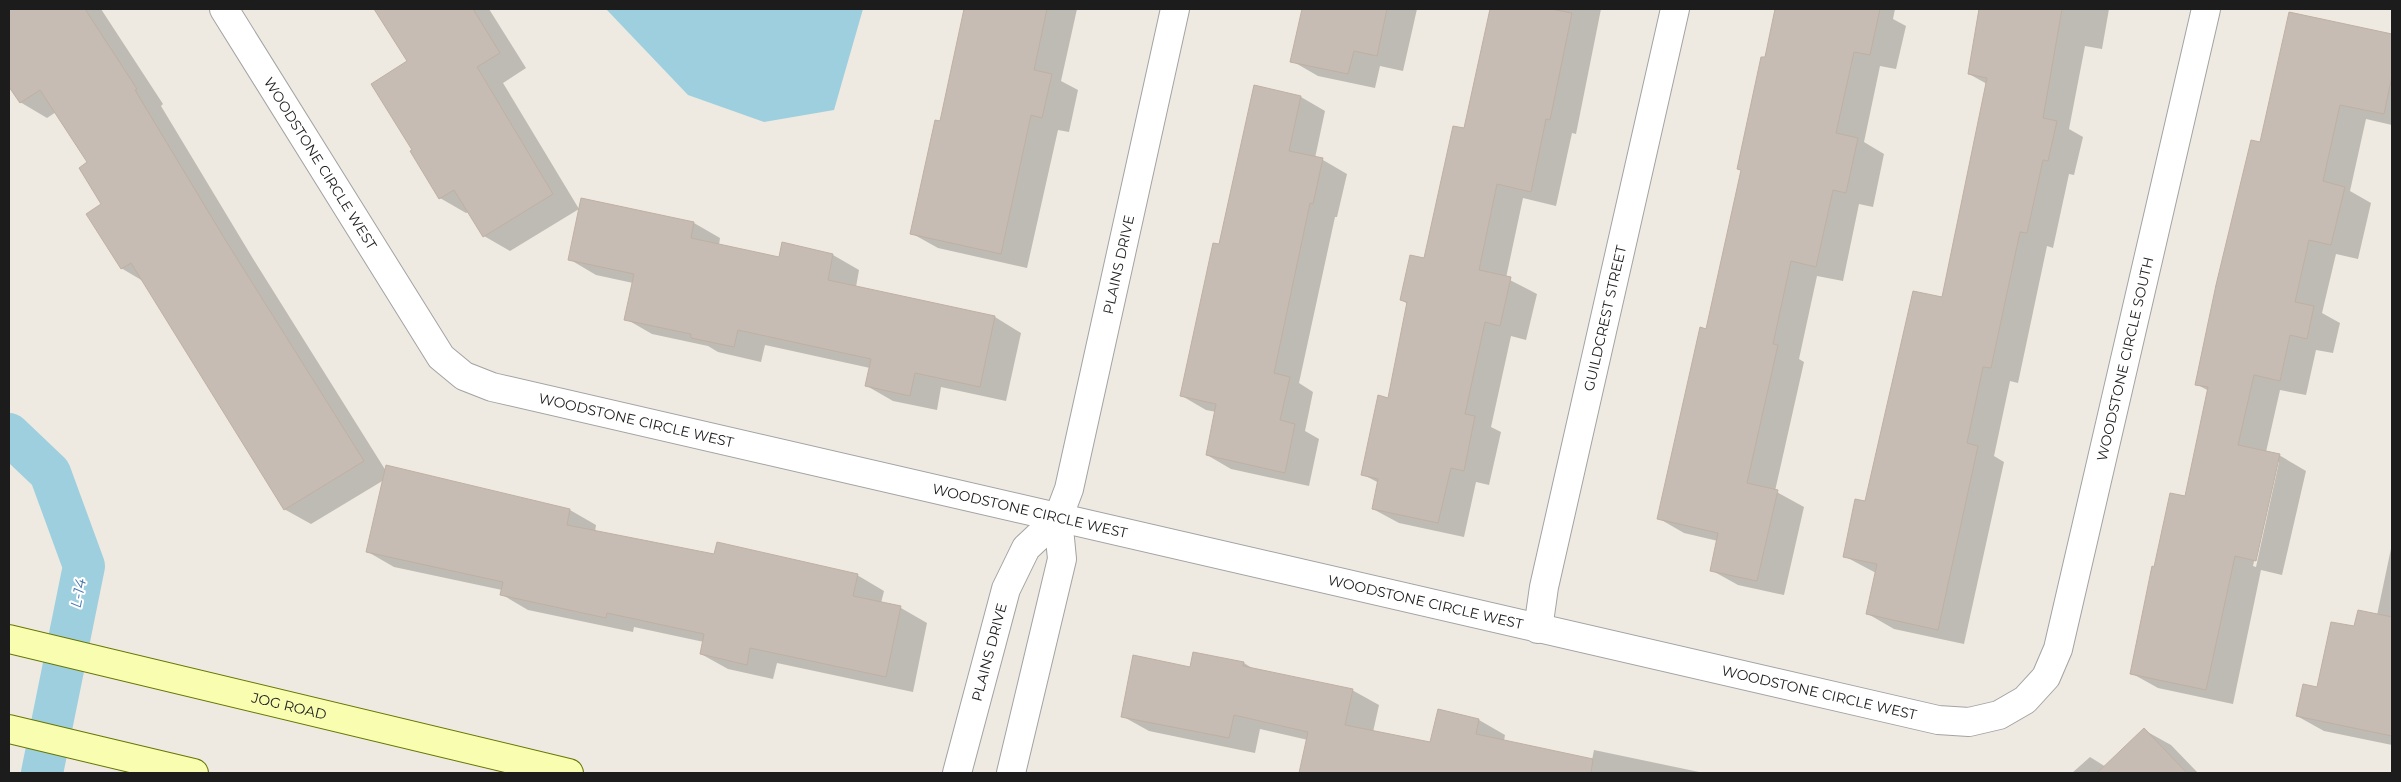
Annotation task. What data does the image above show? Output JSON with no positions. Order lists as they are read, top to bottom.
{
  "streets": {
    "main road": ["JOG ROAD"],
    "street": [
      "WOODSTONE CIRCLE WEST",
      "PLAINS DRIVE",
      "GUILDCREST STREET",
      "WOODSTONE CIRCLE SOUTH"
    ]
  },
  "crossings": [
    ["WOODSTONE CIRCLE WEST", "PLAINS DRIVE"],
    ["WOODSTONE CIRCLE WEST", "GUILDCREST STREET"],
    ["WOODSTONE CIRCLE WEST", "WOODSTONE CIRCLE SOUTH"]
  ],
  "water": ["L-14"]
}
